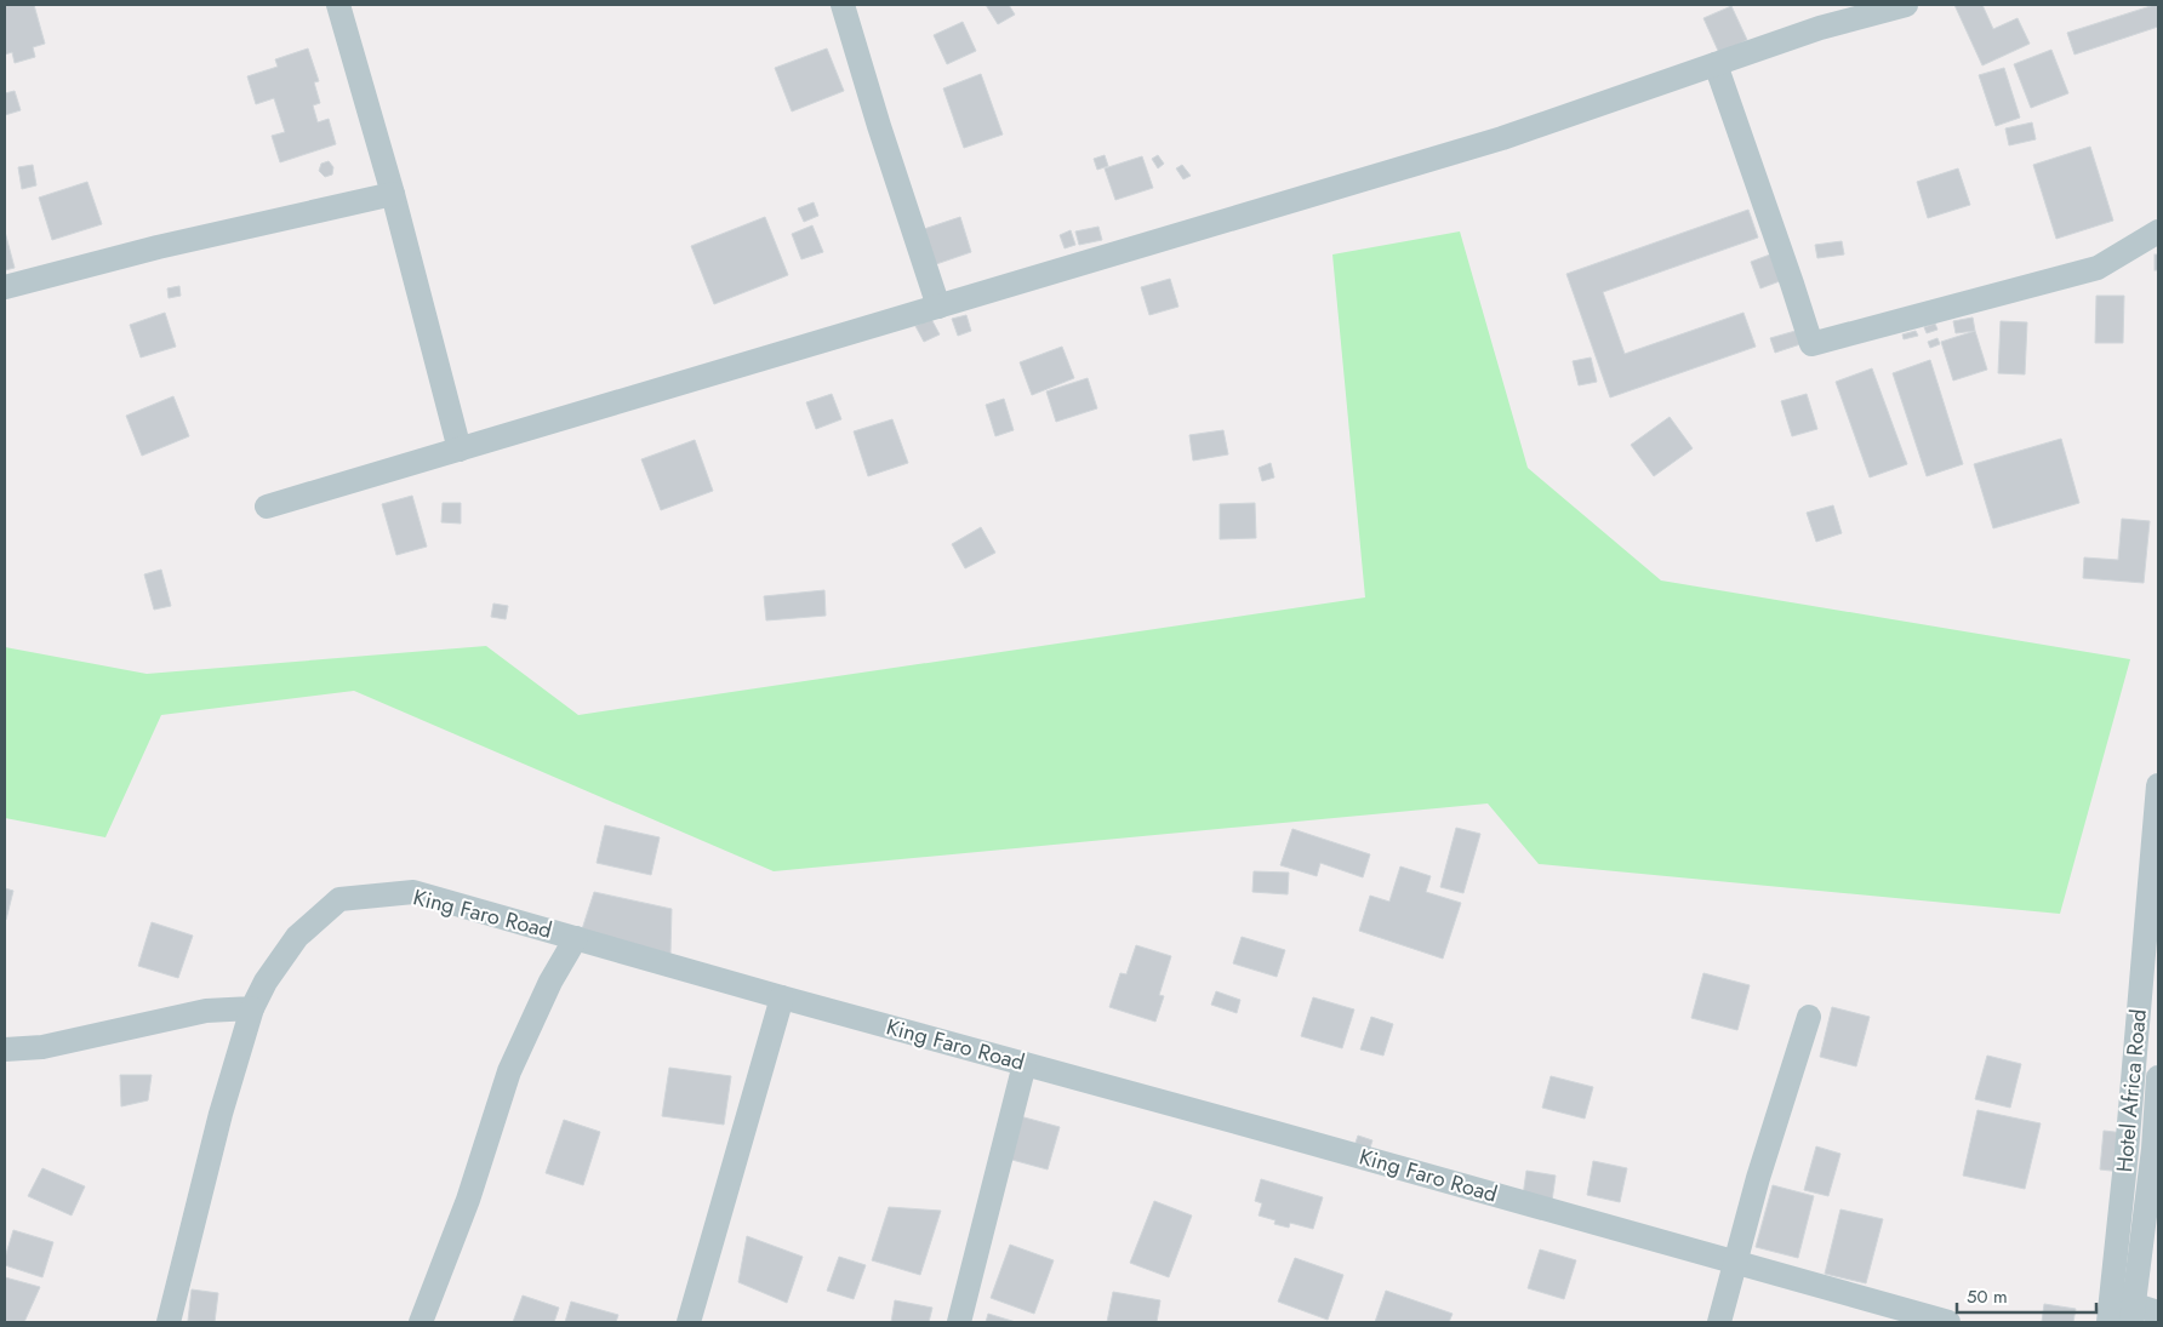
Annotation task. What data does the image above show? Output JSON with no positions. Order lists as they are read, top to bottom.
{
  "streets": {
    "street": ["King Faro Road", "Hotel Africa Road"]
  },
  "scale_bar": "50 m"
}
